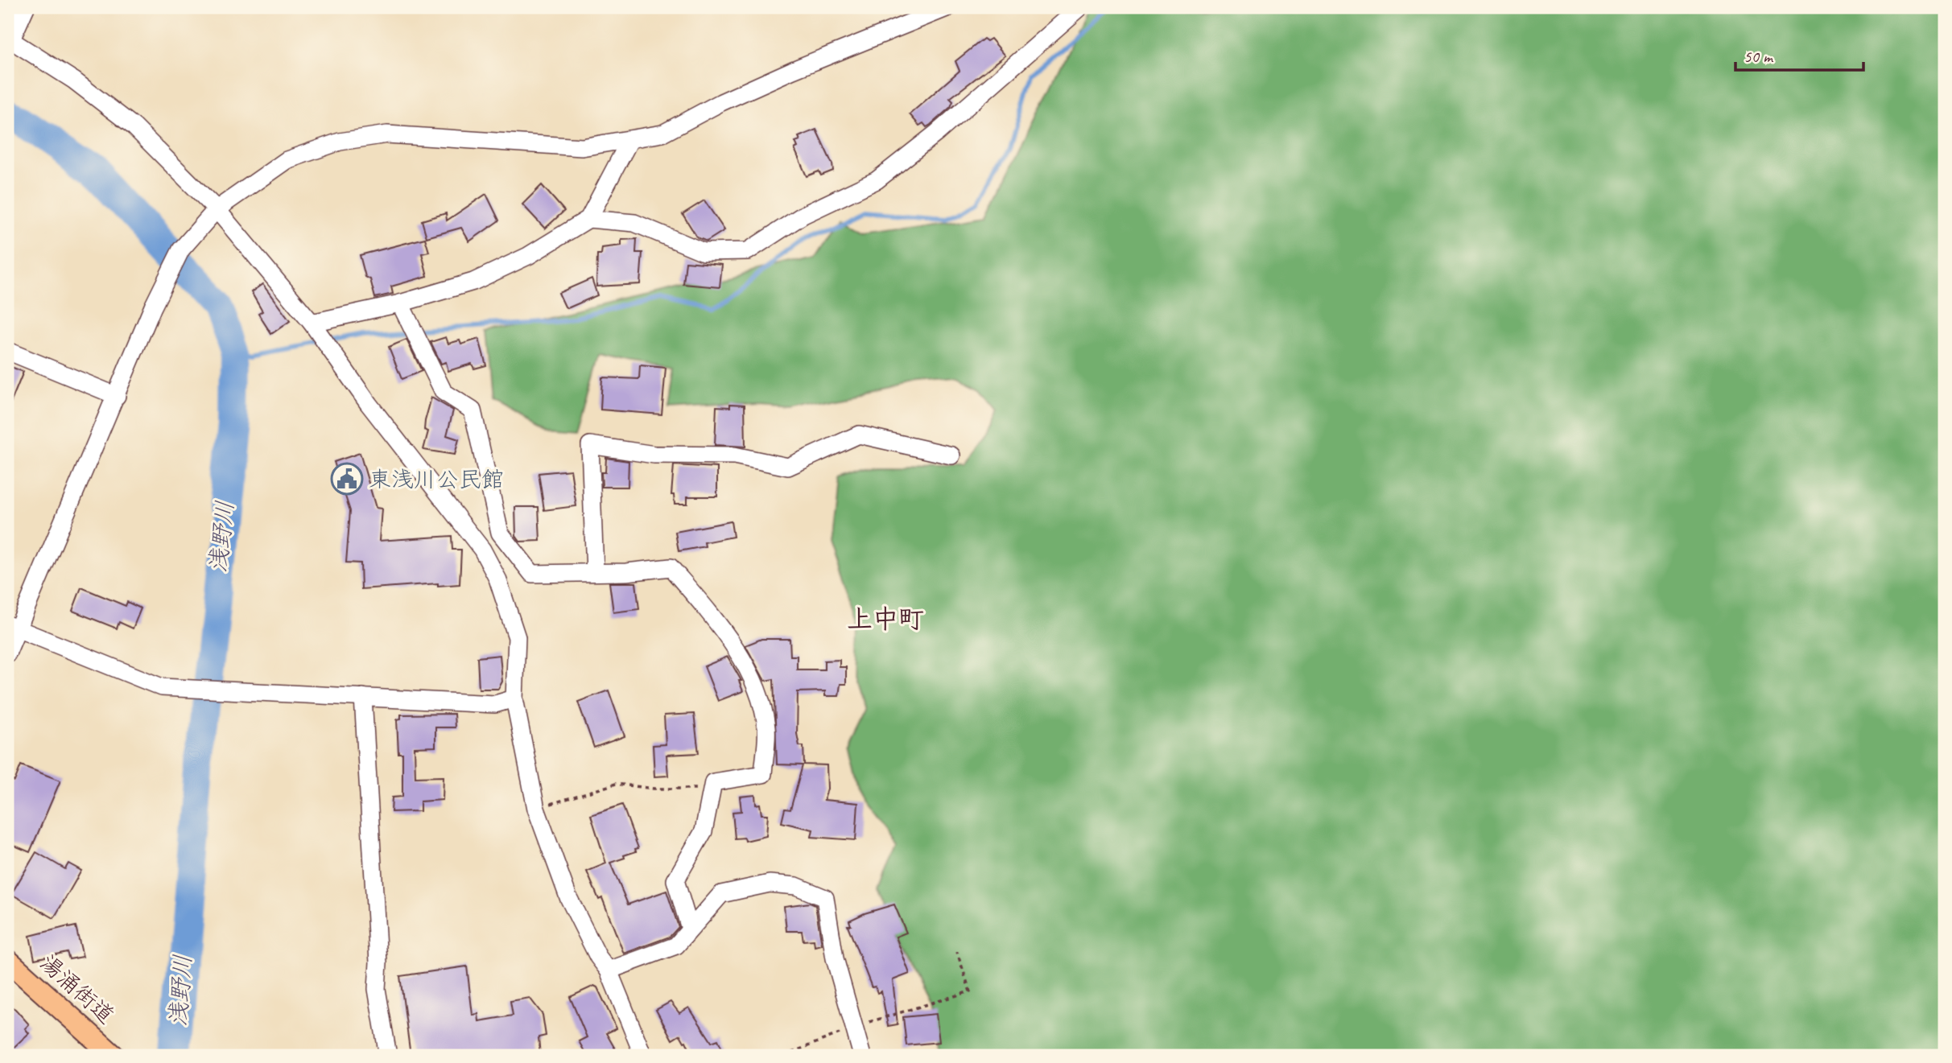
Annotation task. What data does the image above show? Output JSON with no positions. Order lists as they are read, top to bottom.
{
  "streets": {
    "main road": ["湯涌街道"]
  },
  "districts": ["上中町"],
  "water": ["浅野川"],
  "places": {
    "public building": ["東浅川公民館"]
  },
  "scale_bar": "50 m"
}
